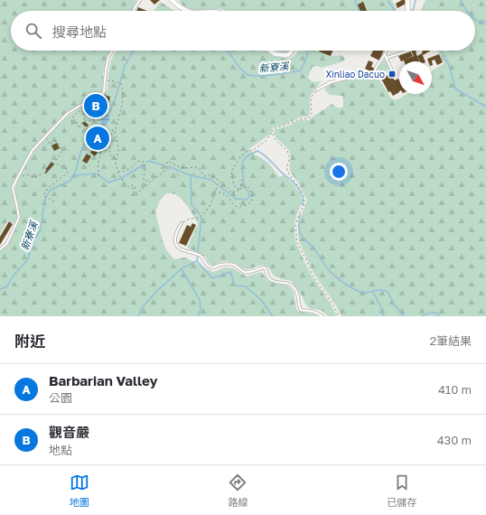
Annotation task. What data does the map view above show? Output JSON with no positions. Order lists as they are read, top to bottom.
{
  "water": ["新寮溪"],
  "places": {
    "transit": ["Xinliao Dacuo"]
  },
  "north": "bottom right",
  "page": {
    "search": "搜尋地點",
    "pins": ["B", "A"],
    "heading": ["附近", "2筆結果"],
    "list": [
      {
        "mark": "A",
        "name": "Barbarian Valley",
        "note": "公園",
        "value": "410 m"
      },
      {
        "mark": "B",
        "name": "觀音嚴",
        "note": "地點",
        "value": "430 m"
      }
    ],
    "nav": ["地圖", "路線", "已儲存"]
  }
}
